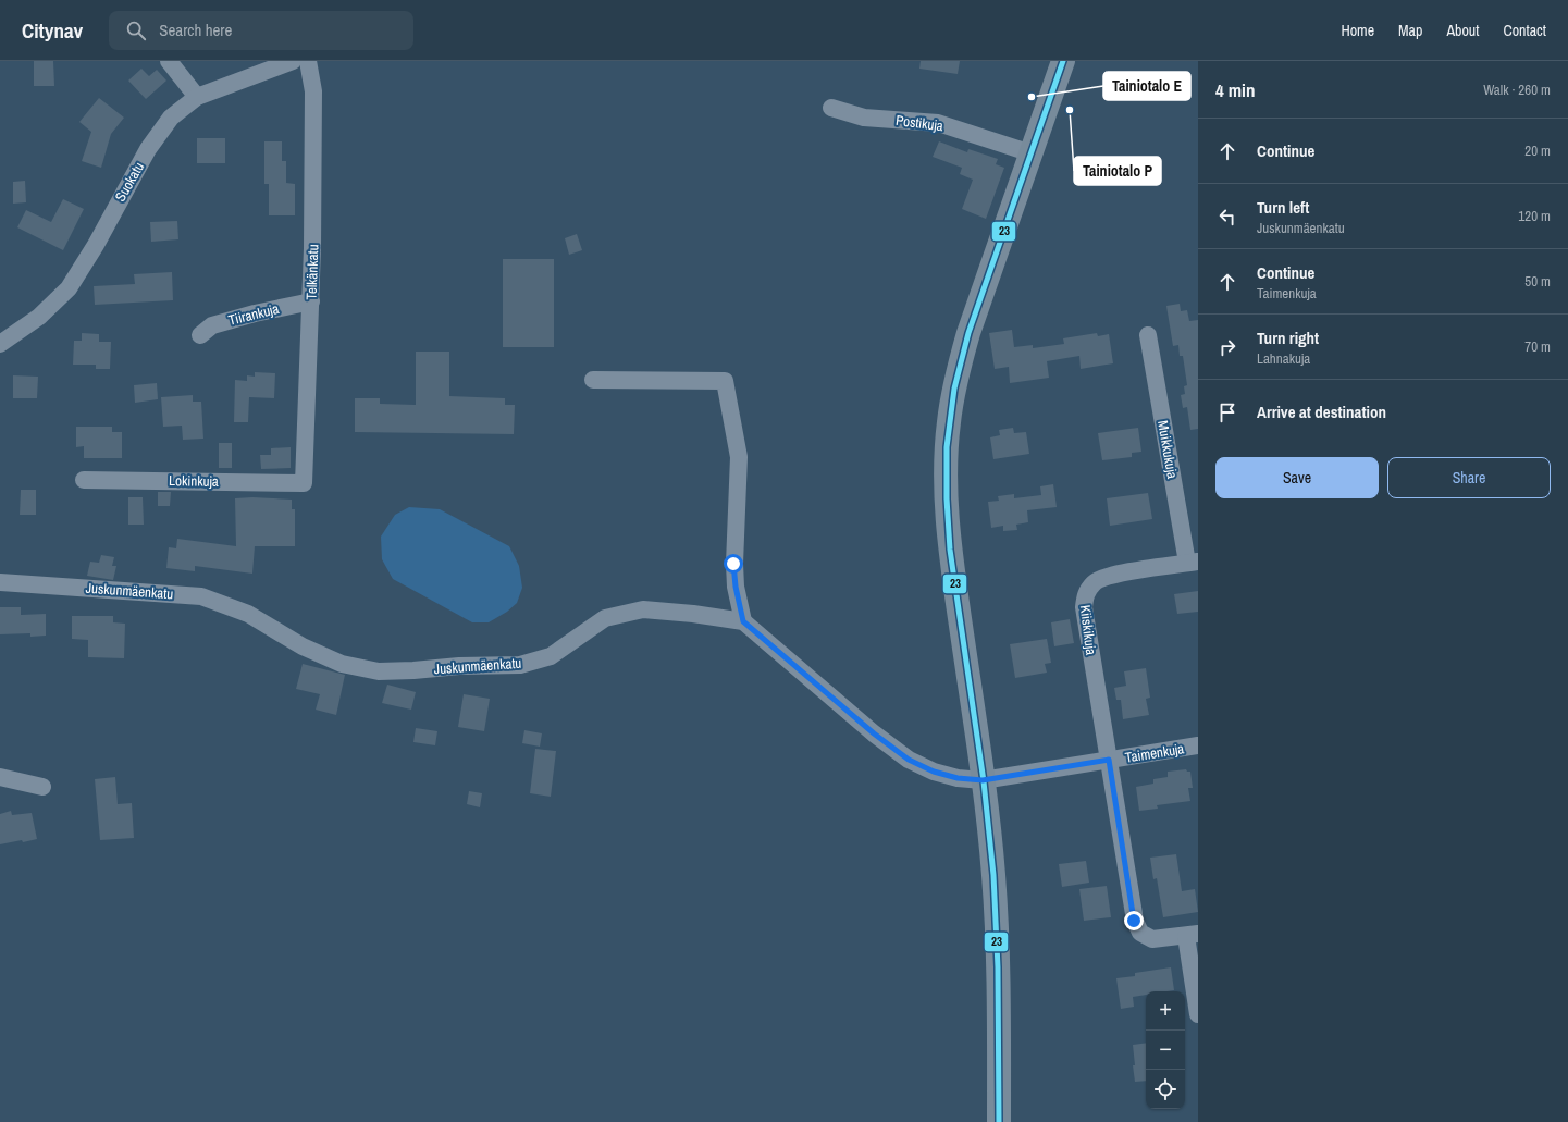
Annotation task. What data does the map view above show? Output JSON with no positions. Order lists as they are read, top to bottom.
{
  "streets": {
    "street": [
      "Postikuja",
      "Suokatu",
      "Telkänkatu",
      "Tiirankuja",
      "Muikkukuja",
      "Lokinkuja",
      "Juskunmäenkatu",
      "Kiiskikuja",
      "Taimenkuja"
    ]
  },
  "crossings": [
    ["Telkänkatu", "Tiirankuja"],
    ["Telkänkatu", "Lokinkuja"],
    ["Muikkukuja", "Kiiskikuja"],
    ["Kiiskikuja", "Taimenkuja"]
  ],
  "places": ["Tainiotalo E", "Tainiotalo P"],
  "lines": ["transit line 23"],
  "page": {
    "header": "Citynav",
    "search": "Search here",
    "nav": [
      "Home",
      "Map",
      "About",
      "Contact"
    ],
    "heading": ["4 min", "Walk · 260 m"],
    "list": [
      ["Continue", "20 m"],
      ["Turn left", "Juskunmäenkatu", "120 m"],
      ["Continue", "Taimenkuja", "50 m"],
      ["Turn right", "Lahnakuja", "70 m"],
      "Arrive at destination"
    ],
    "buttons": ["Save", "Share"],
    "map_buttons": ["+", "−"]
  }
}
